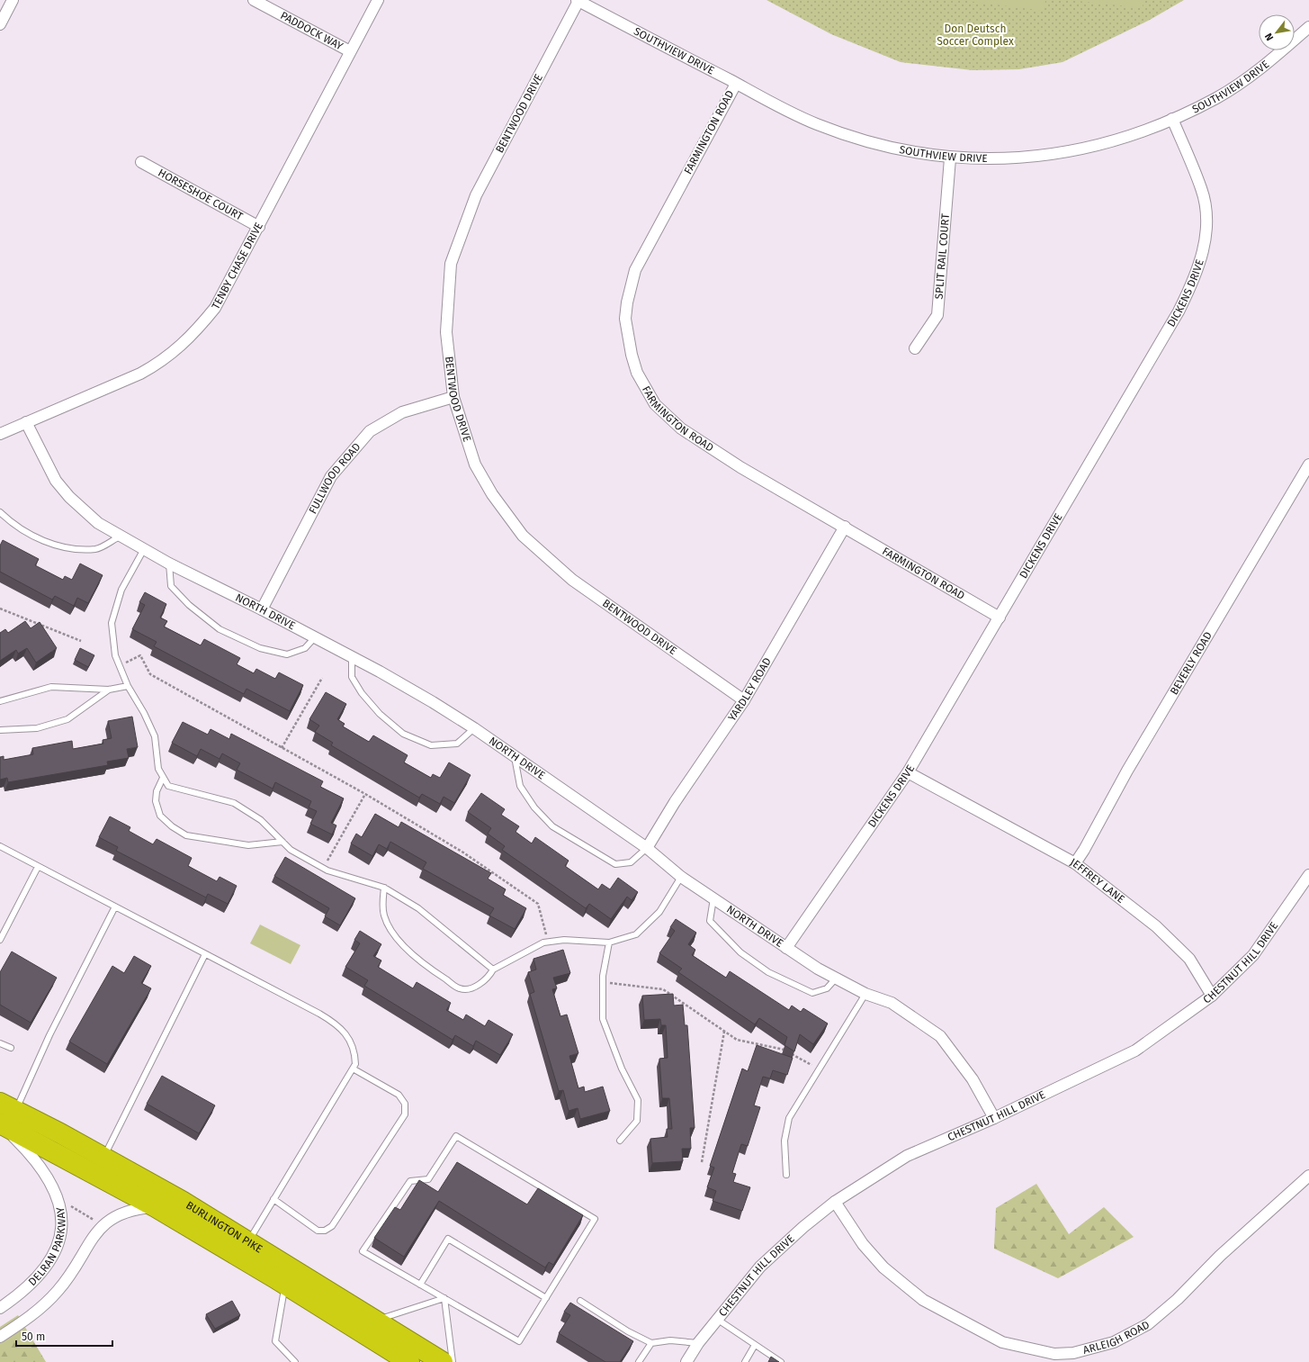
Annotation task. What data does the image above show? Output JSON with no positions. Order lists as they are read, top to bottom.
{
  "streets": {
    "highway": ["BURLINGTON PIKE"],
    "street": [
      "PADDOCK WAY",
      "SOUTHVIEW DRIVE",
      "BENTWOOD DRIVE",
      "FARMINGTON ROAD",
      "HORSESHOE COURT",
      "SPLIT RAIL COURT",
      "TENBY CHASE DRIVE",
      "DICKENS DRIVE",
      "FULLWOOD ROAD",
      "NORTH DRIVE",
      "BEVERLY ROAD",
      "YARDLEY ROAD",
      "JEFFREY LANE",
      "CHESTNUT HILL DRIVE",
      "DELRAN PARKWAY",
      "ARLEIGH ROAD"
    ]
  },
  "crossings": [
    ["PADDOCK WAY", "TENBY CHASE DRIVE"],
    ["SOUTHVIEW DRIVE", "BENTWOOD DRIVE"],
    ["SOUTHVIEW DRIVE", "FARMINGTON ROAD"],
    ["SOUTHVIEW DRIVE", "SPLIT RAIL COURT"],
    ["SOUTHVIEW DRIVE", "DICKENS DRIVE"],
    ["BENTWOOD DRIVE", "FULLWOOD ROAD"],
    ["BENTWOOD DRIVE", "YARDLEY ROAD"],
    ["FARMINGTON ROAD", "DICKENS DRIVE"],
    ["FARMINGTON ROAD", "YARDLEY ROAD"],
    ["HORSESHOE COURT", "TENBY CHASE DRIVE"],
    ["TENBY CHASE DRIVE", "NORTH DRIVE"],
    ["DICKENS DRIVE", "NORTH DRIVE"],
    ["DICKENS DRIVE", "JEFFREY LANE"],
    ["FULLWOOD ROAD", "NORTH DRIVE"],
    ["NORTH DRIVE", "YARDLEY ROAD"],
    ["NORTH DRIVE", "CHESTNUT HILL DRIVE"],
    ["BEVERLY ROAD", "JEFFREY LANE"],
    ["JEFFREY LANE", "CHESTNUT HILL DRIVE"],
    ["CHESTNUT HILL DRIVE", "ARLEIGH ROAD"],
    ["BURLINGTON PIKE", "DELRAN PARKWAY"]
  ],
  "parks": ["Don Deutsch Soccer Complex"],
  "scale_bar": "50 m",
  "north": "bottom left"
}
